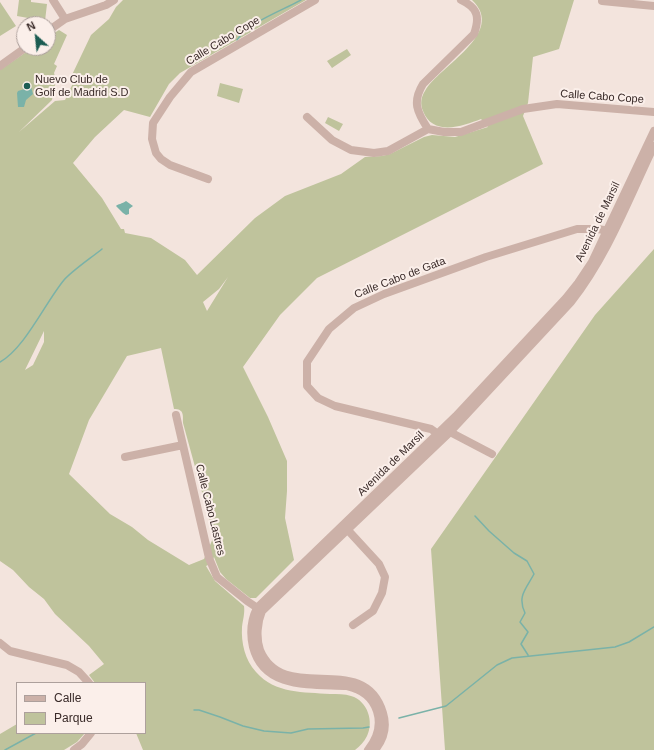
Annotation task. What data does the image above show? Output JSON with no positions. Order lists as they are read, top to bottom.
{
  "streets": {
    "street": [
      "Calle Cabo Cope",
      "Avenida de Marsil",
      "Calle Cabo de Gata",
      "Calle Cabo Lastres"
    ]
  },
  "crossings": [
    ["Avenida de Marsil", "Calle Cabo de Gata"],
    ["Avenida de Marsil", "Calle Cabo Lastres"]
  ],
  "places": ["Nuevo Club de Golf de Madrid S.D"],
  "legend": ["Calle", "Parque"],
  "north": "top left"
}
